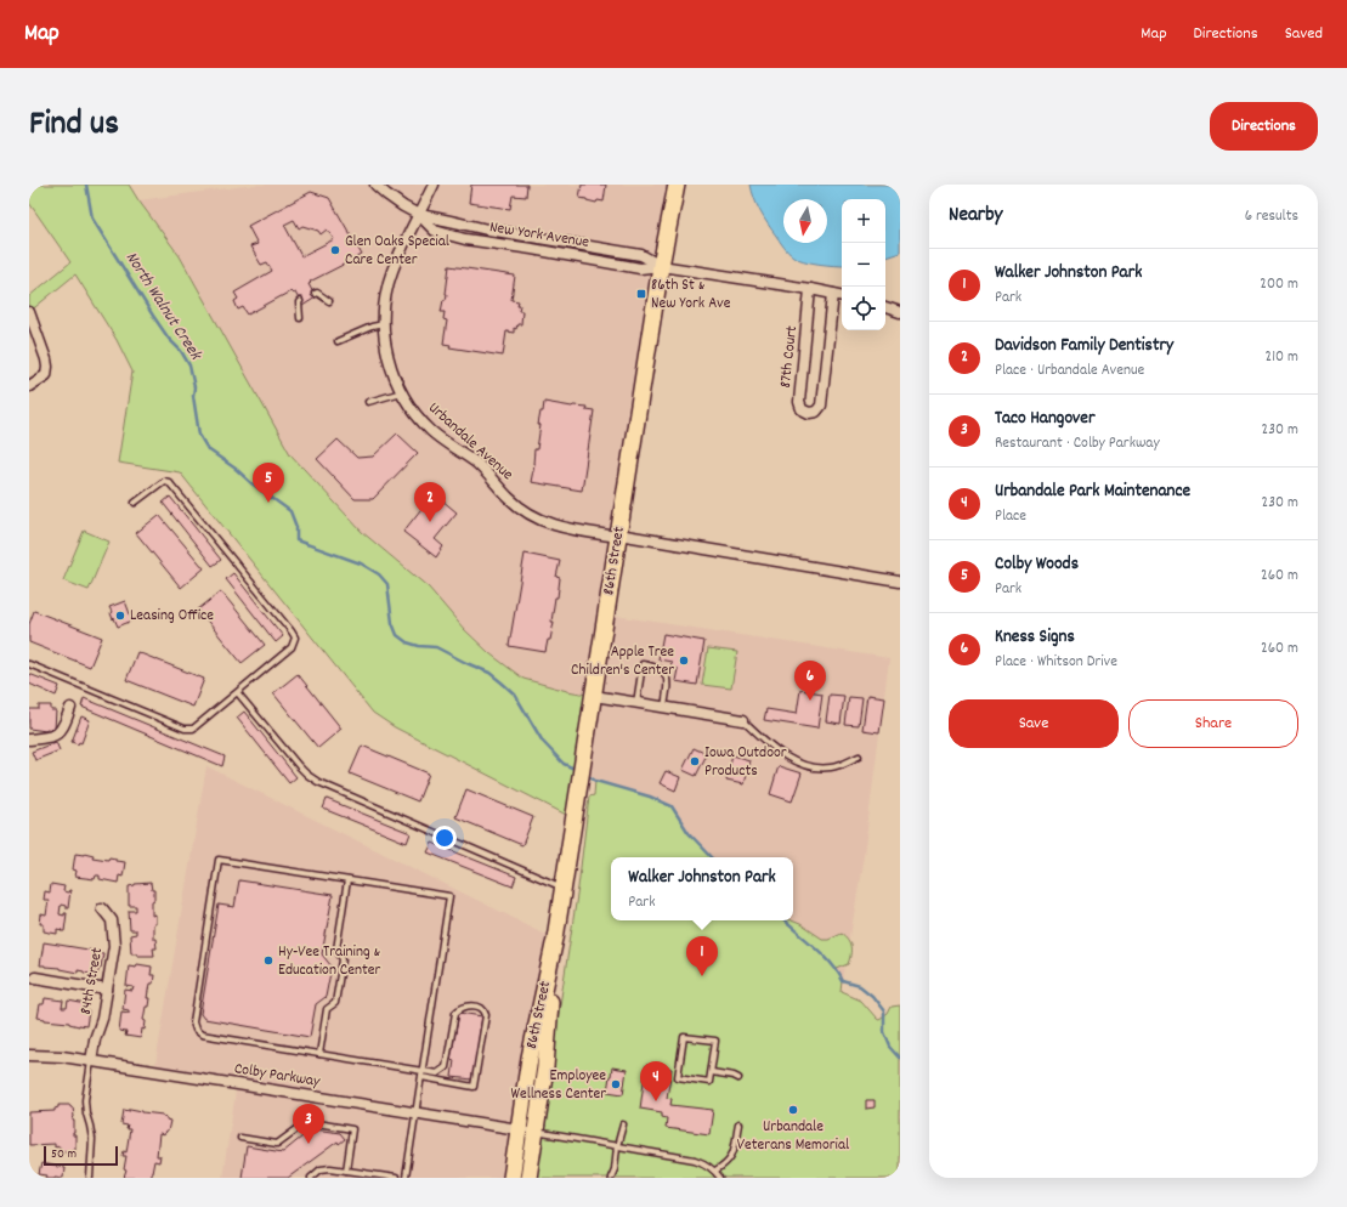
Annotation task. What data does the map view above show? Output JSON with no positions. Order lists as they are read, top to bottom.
{
  "streets": {
    "main road": ["86th Street"],
    "street": [
      "New York Avenue",
      "87th Court",
      "Urbandale Avenue",
      "84th Street",
      "Colby Parkway"
    ]
  },
  "crossings": [
    ["New York Avenue", "87th Court"],
    ["New York Avenue", "Urbandale Avenue"],
    ["New York Avenue", "86th Street"],
    ["Urbandale Avenue", "86th Street"],
    ["86th Street", "Colby Parkway"],
    ["84th Street", "Colby Parkway"]
  ],
  "water": ["North Walnut Creek"],
  "places": {
    "other": [
      "Glen Oaks Special Care Center",
      "Leasing Office",
      "Apple Tree Children's Center",
      "Iowa Outdoor Products",
      "Hy-Vee Training & Education Center",
      "Employee Wellness Center",
      "Urbandale Veterans Memorial"
    ],
    "transit": ["86th St & New York Ave"]
  },
  "scale_bar": "50 m",
  "north": "bottom",
  "page": {
    "header": "Map",
    "nav": ["Map", "Directions", "Saved"],
    "title": "Find us",
    "buttons": [
      "Directions",
      ["Save", "Share"]
    ],
    "heading": ["Nearby", "6 results"],
    "map_buttons": ["+", "−"],
    "list": [
      {
        "mark": "1",
        "name": "Walker Johnston Park",
        "note": "Park",
        "value": "200 m"
      },
      {
        "mark": "2",
        "name": "Davidson Family Dentistry",
        "note": "Place · Urbandale Avenue",
        "value": "210 m"
      },
      {
        "mark": "3",
        "name": "Taco Hangover",
        "note": "Restaurant · Colby Parkway",
        "value": "230 m"
      },
      {
        "mark": "4",
        "name": "Urbandale Park Maintenance",
        "note": "Place",
        "value": "230 m"
      },
      {
        "mark": "5",
        "name": "Colby Woods",
        "note": "Park",
        "value": "260 m"
      },
      {
        "mark": "6",
        "name": "Kness Signs",
        "note": "Place · Whitson Drive",
        "value": "260 m"
      }
    ],
    "pins": [
      "5",
      "2",
      "6",
      "1",
      "4",
      "3"
    ],
    "popup": ["Walker Johnston Park", "Park"],
    "scale": "50 m"
  }
}
